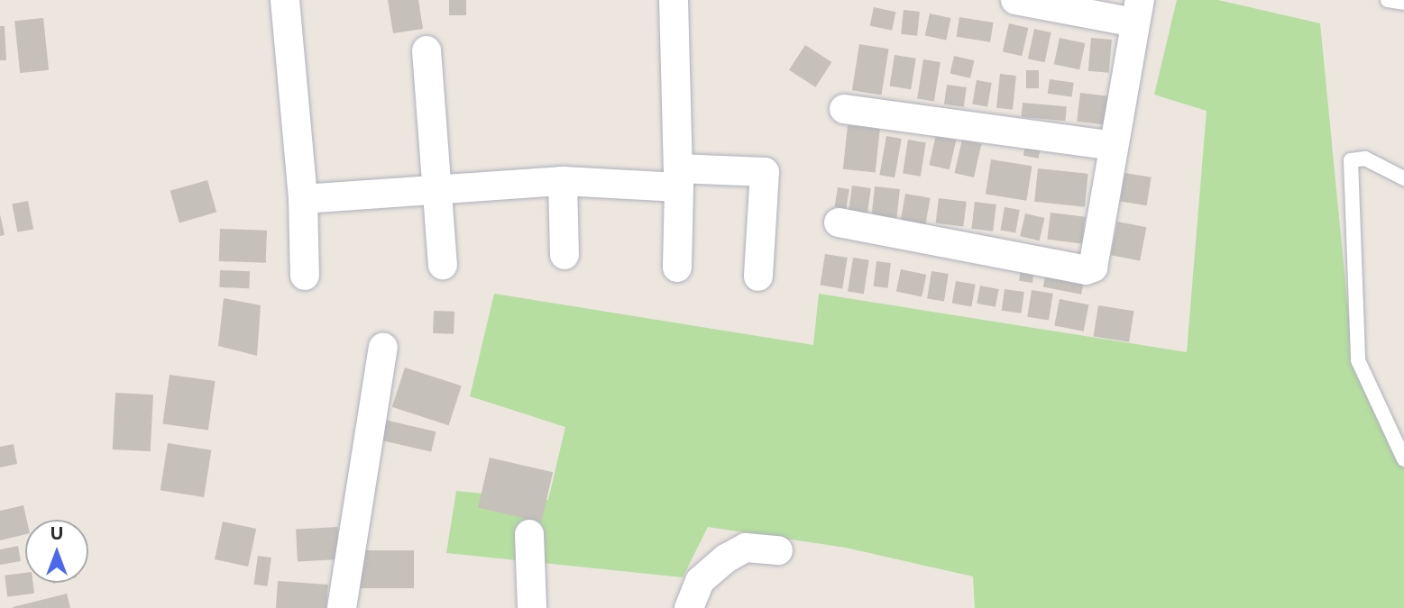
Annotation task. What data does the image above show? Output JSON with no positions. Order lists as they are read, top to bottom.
{
  "north": "top"
}
